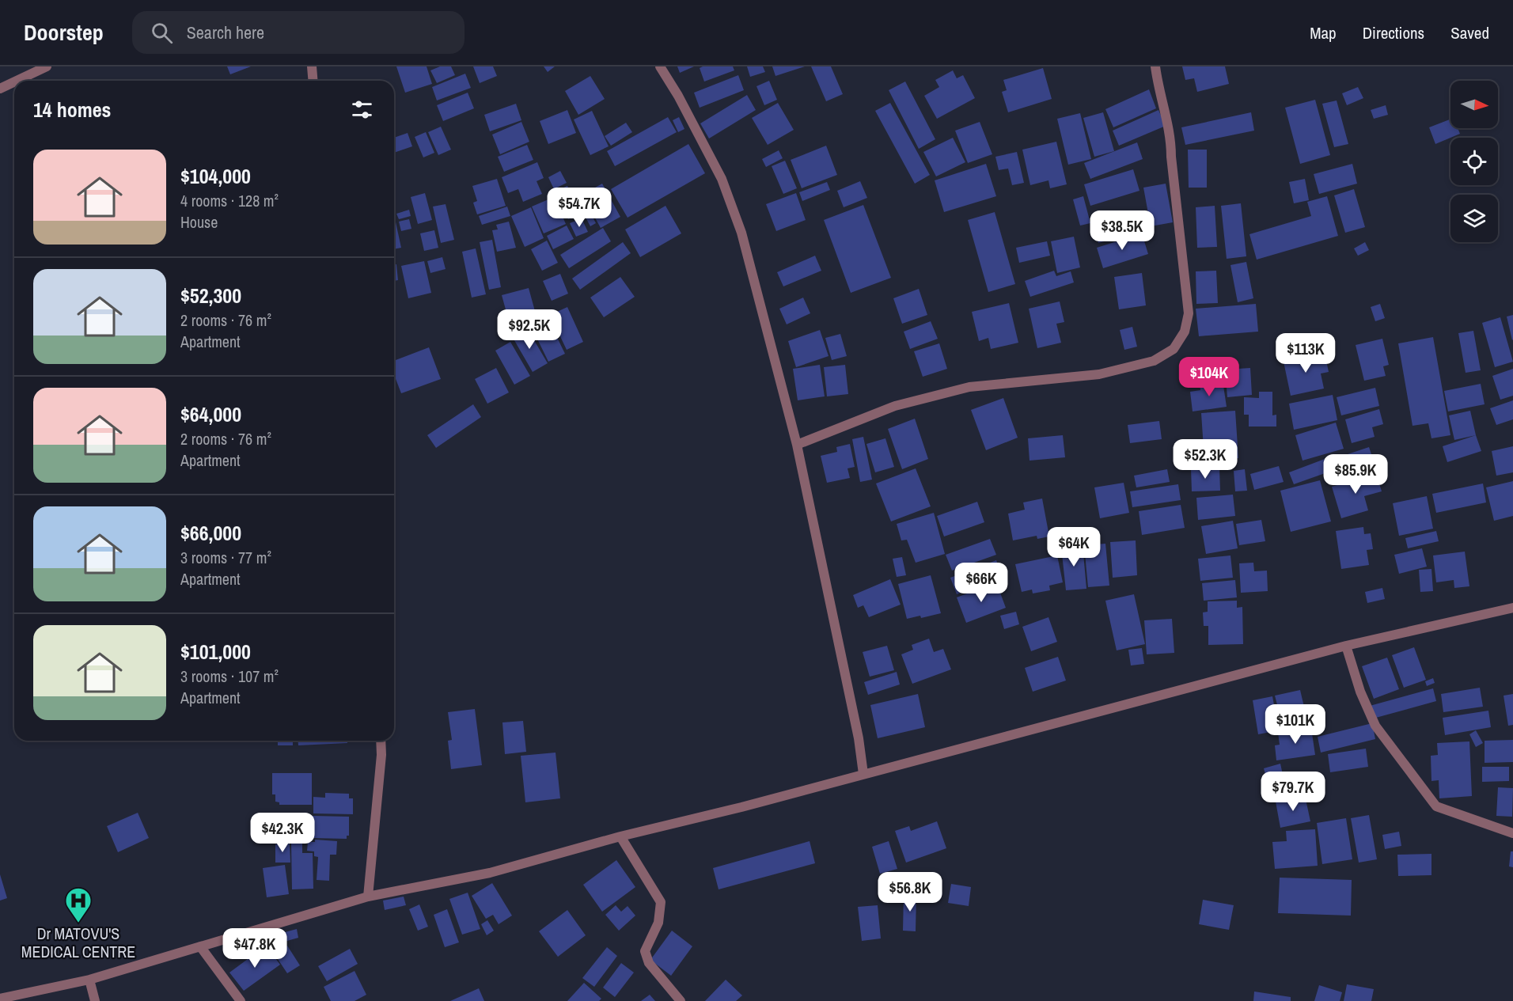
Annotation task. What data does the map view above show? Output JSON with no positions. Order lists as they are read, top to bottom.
{
  "places": {
    "hospital": ["Dr MATOVU'S MEDICAL CENTRE"]
  },
  "north": "right",
  "page": {
    "header": "Doorstep",
    "search": "Search here",
    "nav": ["Map", "Directions", "Saved"],
    "heading": "14 homes",
    "list": [
      {
        "name": "$104,000",
        "note": "4 rooms · 128 m² · House"
      },
      {
        "name": "$52,300",
        "note": "2 rooms · 76 m² · Apartment"
      },
      {
        "name": "$64,000",
        "note": "2 rooms · 76 m² · Apartment"
      },
      {
        "name": "$66,000",
        "note": "3 rooms · 77 m² · Apartment"
      },
      {
        "name": "$101,000",
        "note": "3 rooms · 107 m² · Apartment"
      }
    ],
    "price": [
      "$54.7K",
      "$38.5K",
      "$92.5K",
      "$113K",
      "$104K",
      "$52.3K",
      "$85.9K",
      "$64K",
      "$66K",
      "$101K",
      "$79.7K",
      "$42.3K",
      "$56.8K",
      "$47.8K"
    ]
  }
}
